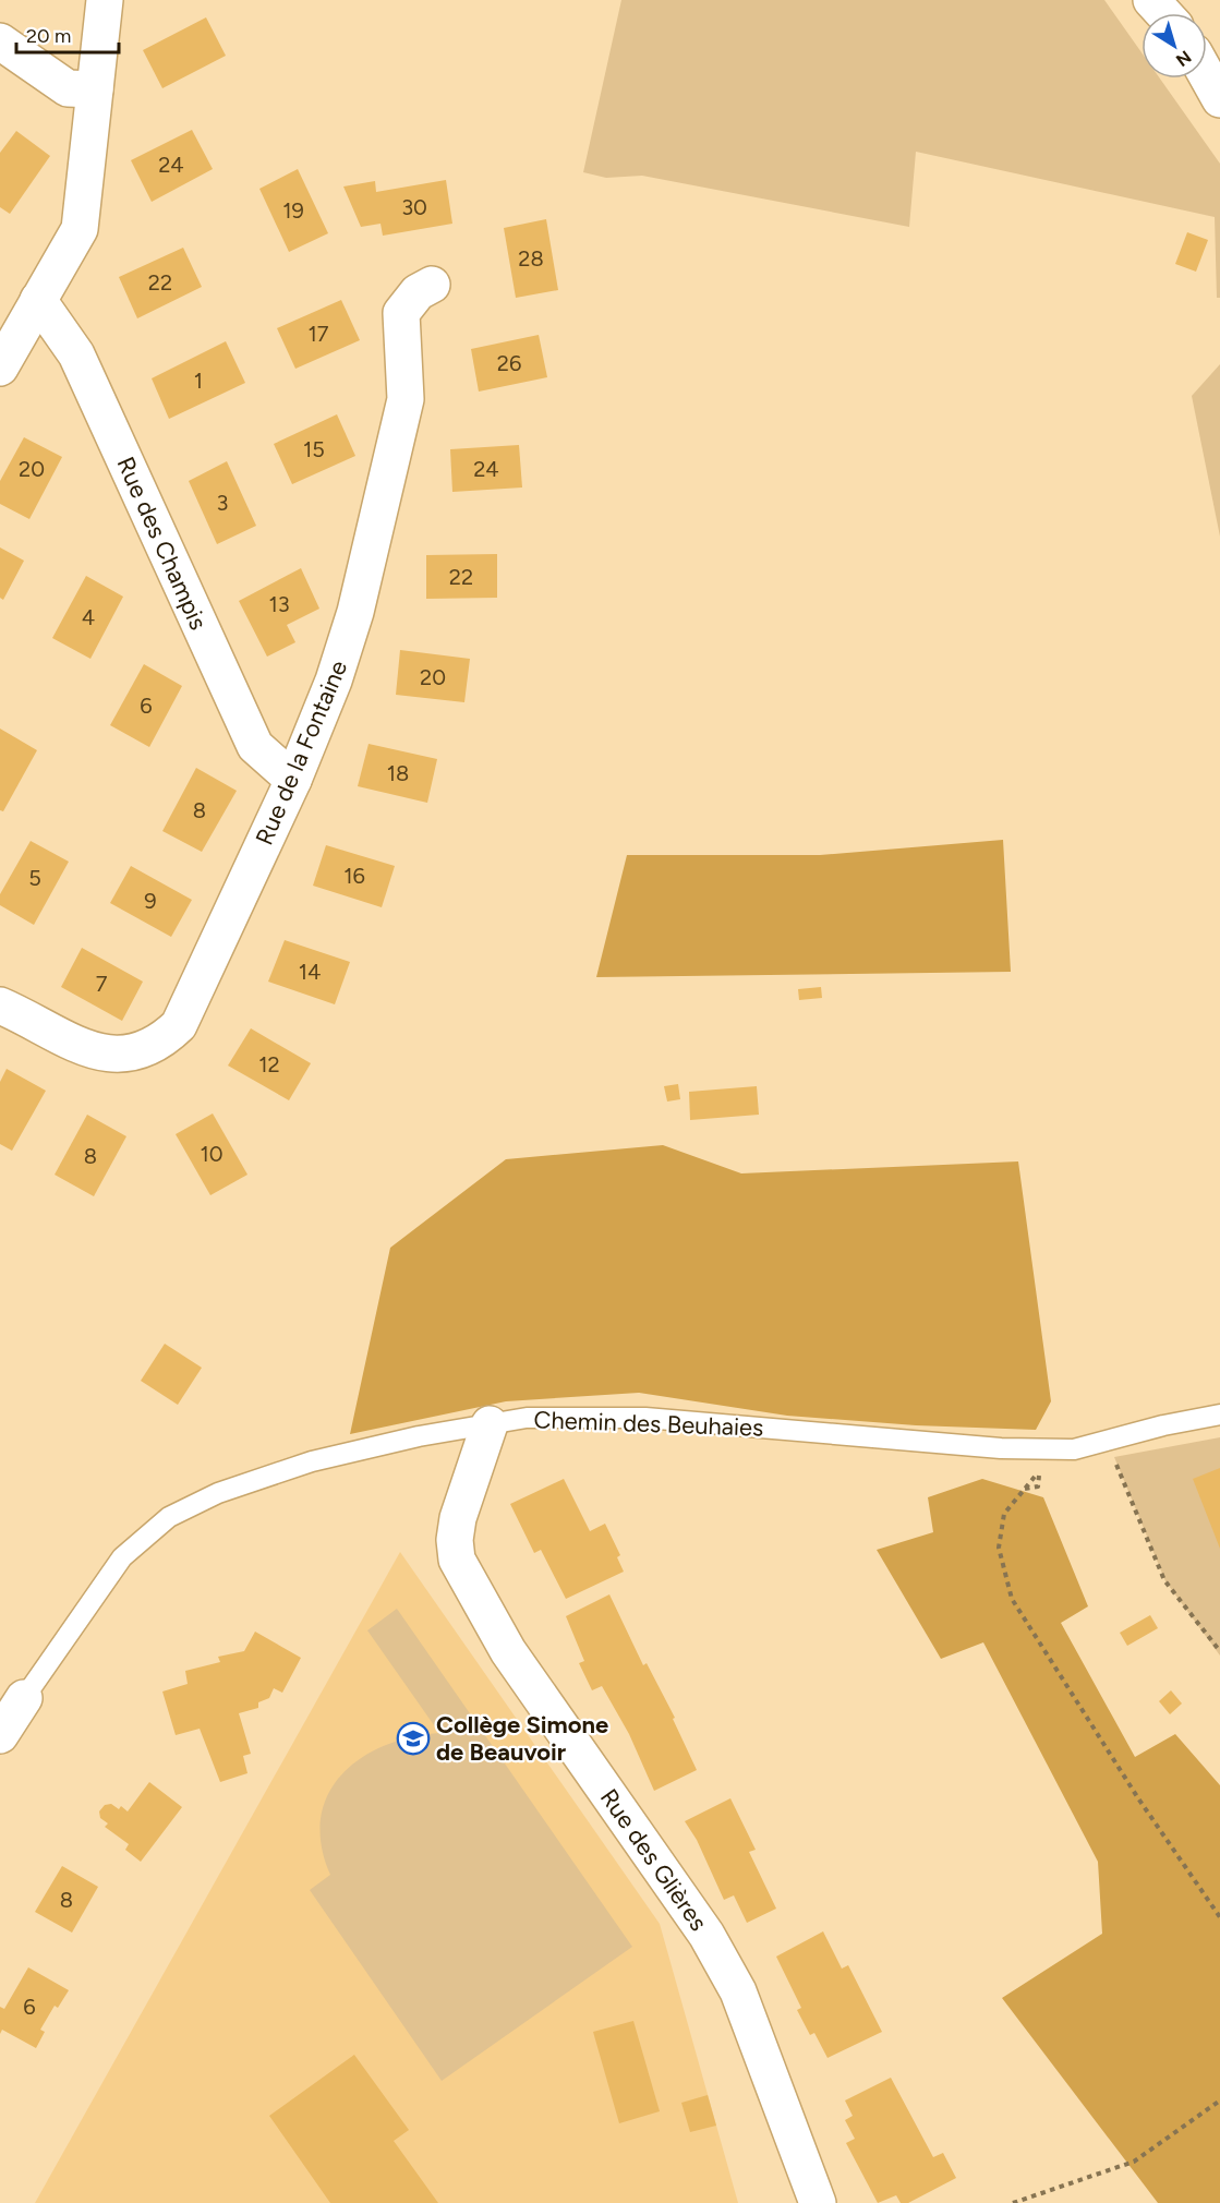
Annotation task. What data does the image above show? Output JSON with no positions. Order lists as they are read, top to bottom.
{
  "streets": {
    "street": [
      "Rue des Champis",
      "Rue de la Fontaine",
      "Chemin des Beuhaies",
      "Rue des Glières"
    ]
  },
  "crossings": [
    ["Rue des Champis", "Rue de la Fontaine"],
    ["Chemin des Beuhaies", "Rue des Glières"]
  ],
  "places": {
    "school or university": ["Collège Simone de Beauvoir"]
  },
  "house_numbers": [
    "24",
    "30",
    "19",
    "28",
    "22",
    "17",
    "26",
    "1",
    "15",
    "20",
    "24",
    "3",
    "22",
    "13",
    "4",
    "20",
    "6",
    "18",
    "8",
    "16",
    "5",
    "9",
    "14",
    "7",
    "12",
    "10",
    "8",
    "8",
    "6"
  ],
  "scale_bar": "20 m",
  "north": "bottom right"
}
